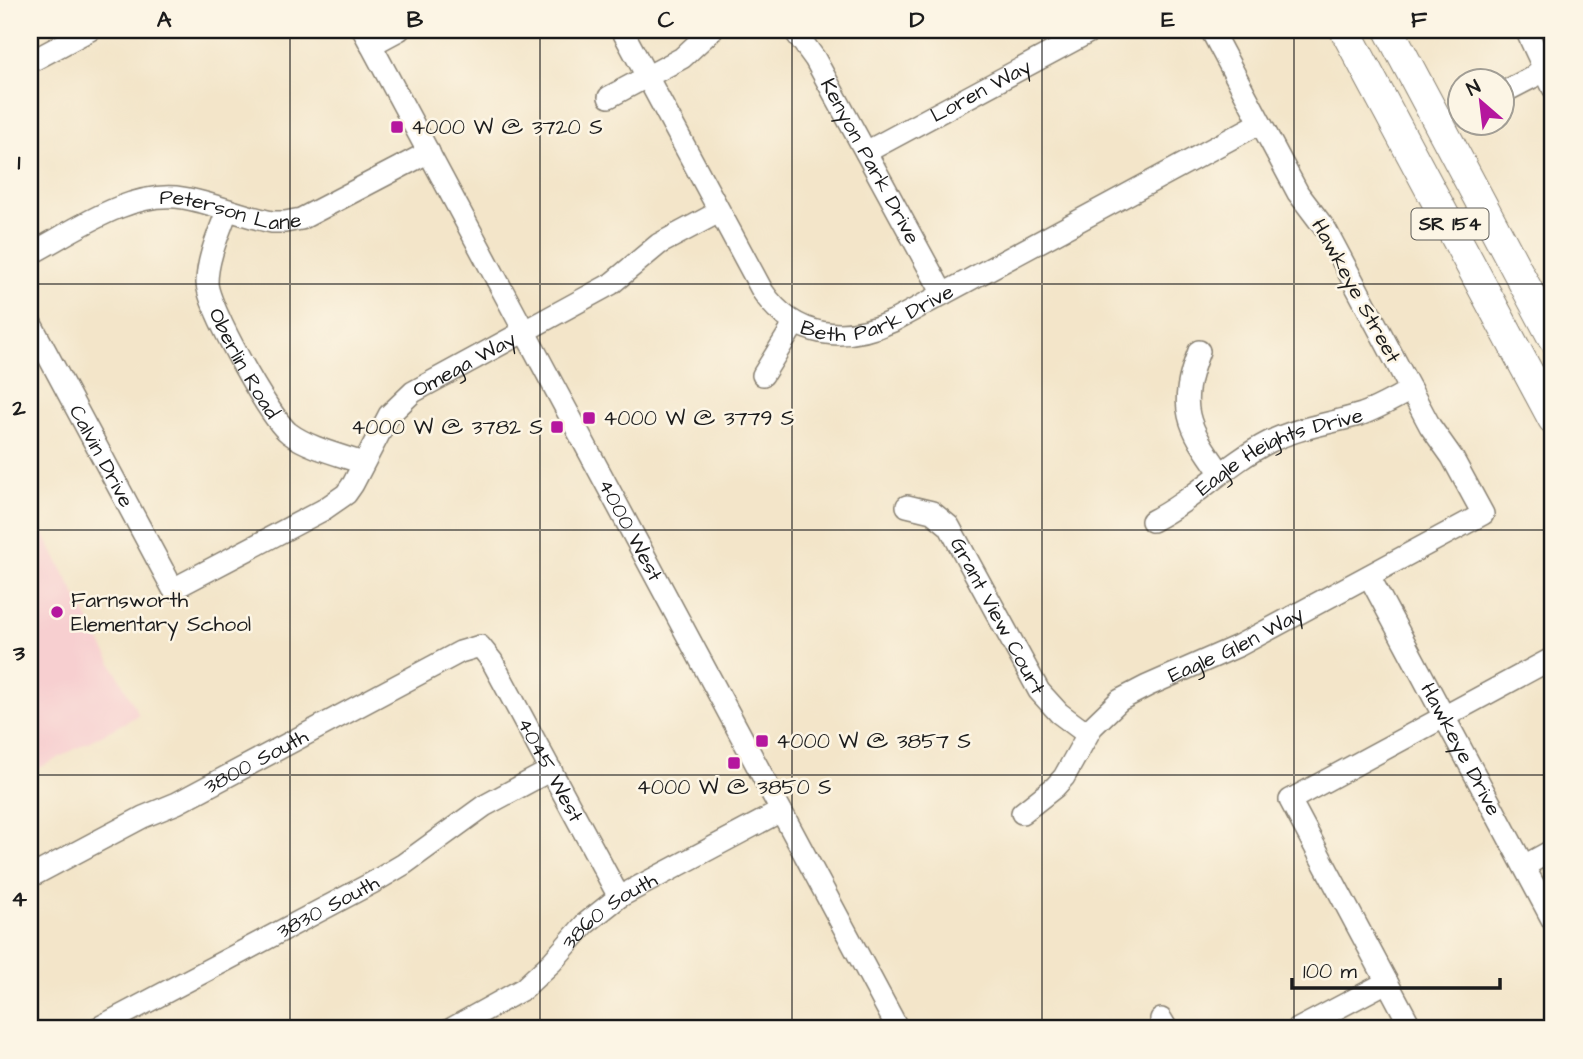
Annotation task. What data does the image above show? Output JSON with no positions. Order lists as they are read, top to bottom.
{
  "streets": {
    "highway": ["SR 154"],
    "street": [
      "Loren Way",
      "Kenyon Park Drive",
      "Peterson Lane",
      "Hawkeye Street",
      "Beth Park Drive",
      "Oberlin Road",
      "Omega Way",
      "Eagle Heights Drive",
      "Calvin Drive",
      "4000 West",
      "Grant View Court",
      "Eagle Glen Way",
      "Hawkeye Drive",
      "3800 South",
      "4045 West",
      "3830 South",
      "3860 South"
    ]
  },
  "crossings": [
    ["Loren Way", "Kenyon Park Drive"],
    ["Kenyon Park Drive", "Beth Park Drive"],
    ["Peterson Lane", "Oberlin Road"],
    ["Peterson Lane", "4000 West"],
    ["Hawkeye Street", "Beth Park Drive"],
    ["Hawkeye Street", "Eagle Heights Drive"],
    ["Hawkeye Street", "Eagle Glen Way"],
    ["Beth Park Drive", "Omega Way"],
    ["Oberlin Road", "Omega Way"],
    ["Omega Way", "Calvin Drive"],
    ["Omega Way", "4000 West"],
    ["4000 West", "3860 South"],
    ["Grant View Court", "Eagle Glen Way"],
    ["Eagle Glen Way", "Hawkeye Drive"],
    ["3800 South", "4045 West"],
    ["4045 West", "3830 South"],
    ["4045 West", "3860 South"]
  ],
  "places": {
    "transit": [
      "4000 W @ 3720 S",
      "4000 W @ 3779 S",
      "4000 W @ 3782 S",
      "4000 W @ 3857 S",
      "4000 W @ 3850 S"
    ],
    "other": ["Farnsworth Elementary School"]
  },
  "scale_bar": "100 m",
  "north": "top left",
  "grid": {
    "columns": [
      "A",
      "B",
      "C",
      "D",
      "E",
      "F"
    ],
    "rows": [
      "1",
      "2",
      "3",
      "4"
    ]
  }
}
